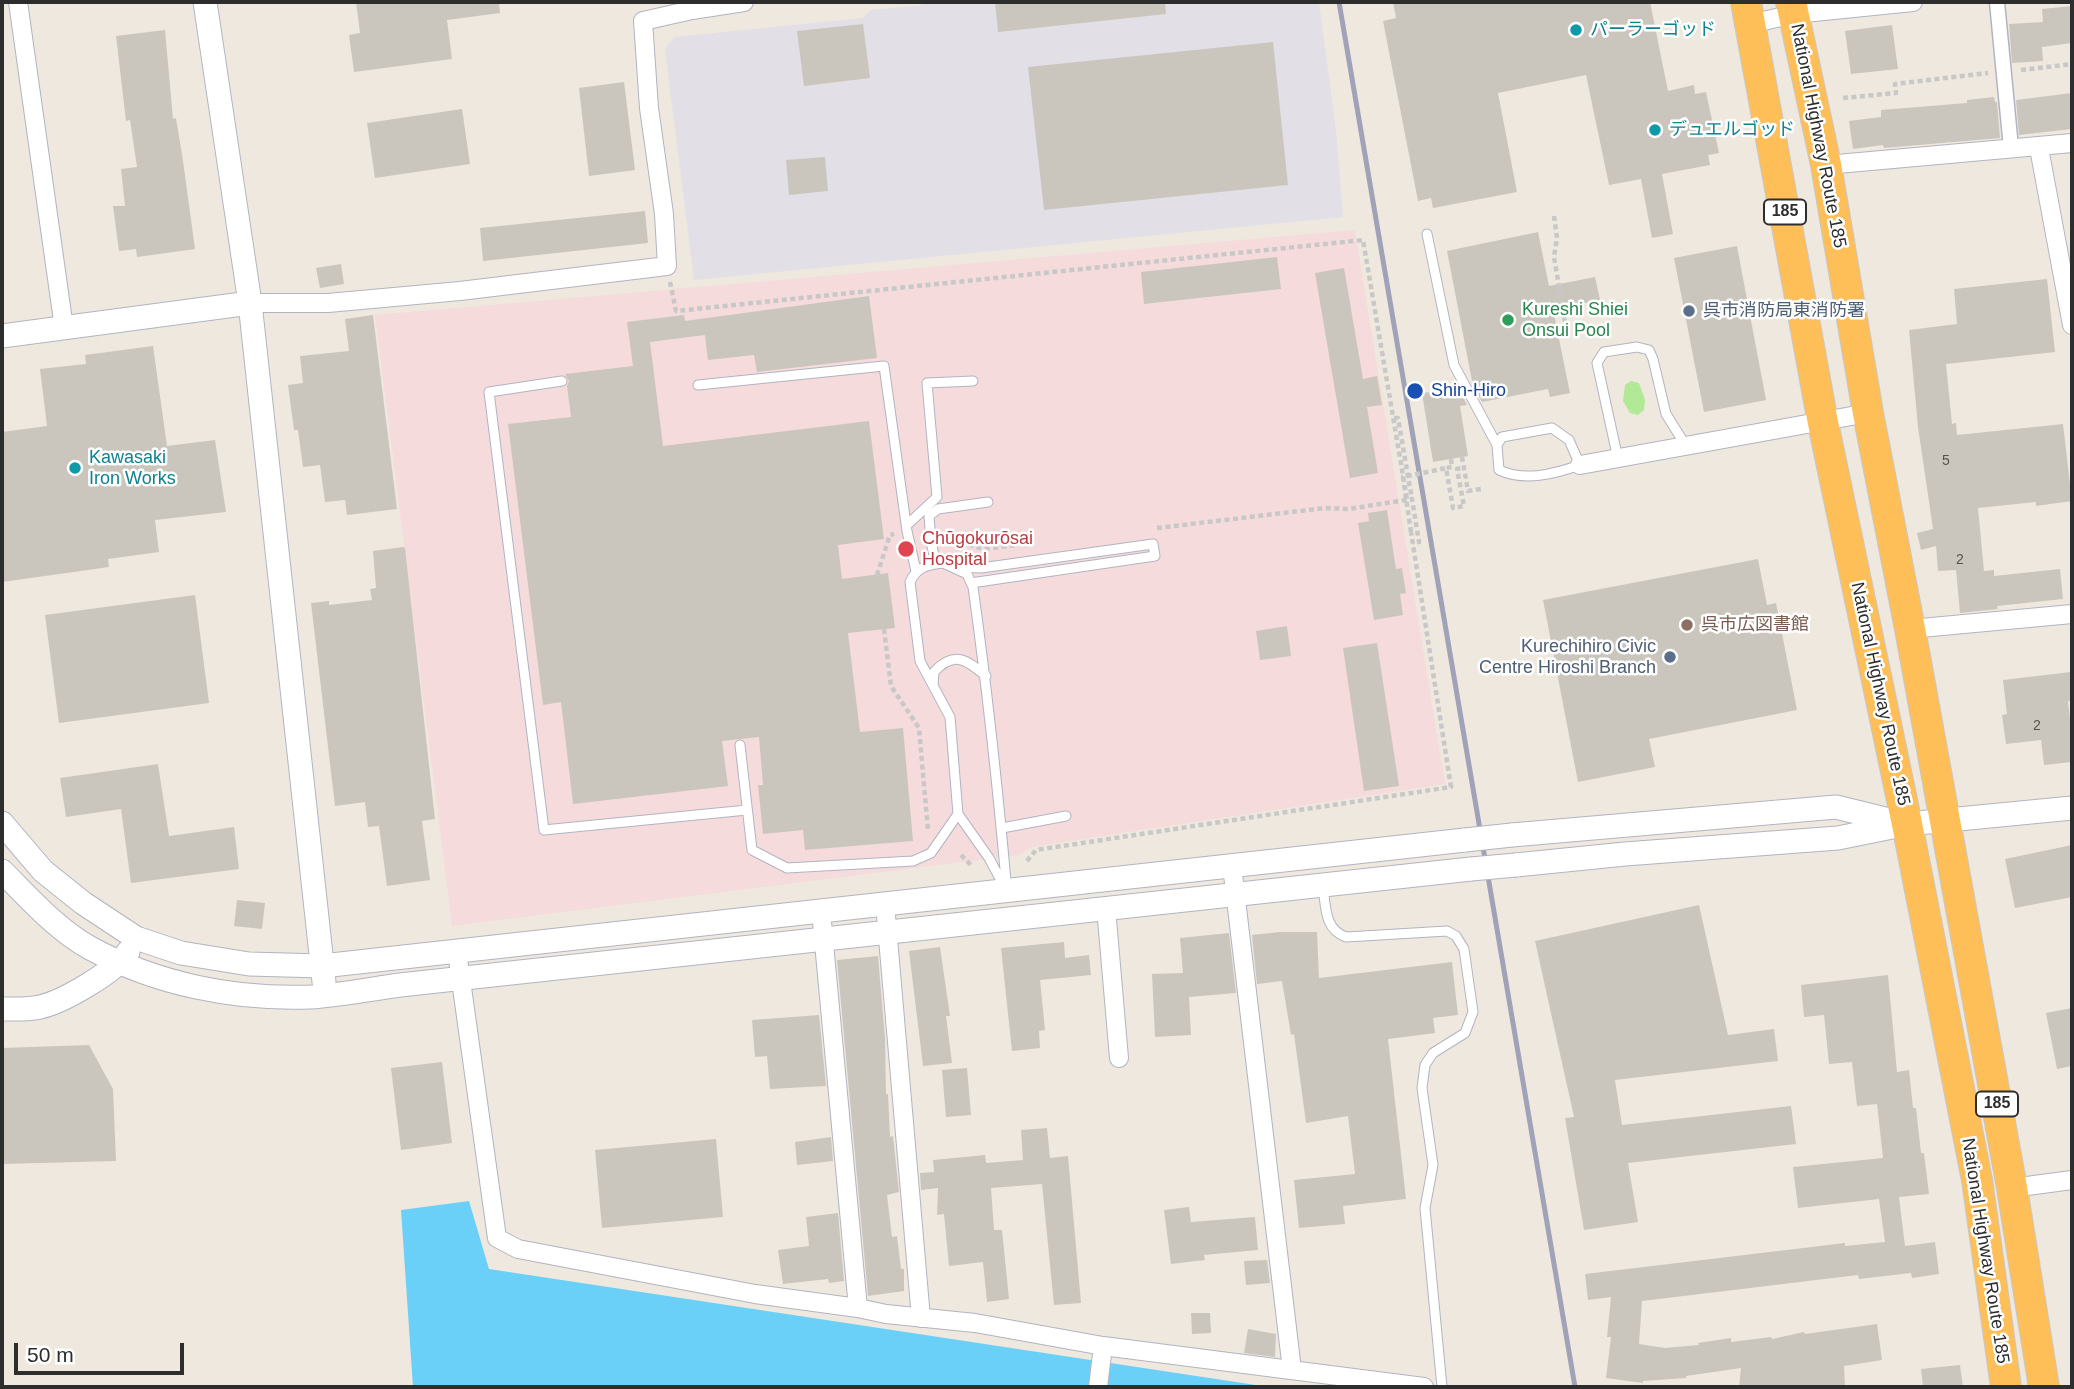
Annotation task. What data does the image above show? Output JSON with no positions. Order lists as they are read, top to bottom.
{
  "streets": {
    "highway": ["National Highway Route 185", "185"]
  },
  "places": [
    "パーラーゴッド",
    "デュエルゴッド",
    "呉市消防局東消防署",
    "Kureshi Shiei Onsui Pool",
    "Shin-Hiro",
    "Kawasaki Iron Works",
    "Chūgokurōsai Hospital",
    "呉市広図書館",
    "Kurechihiro Civic Centre Hiroshi Branch"
  ],
  "house_numbers": ["5", "2", "2"],
  "scale_bar": "50 m"
}
